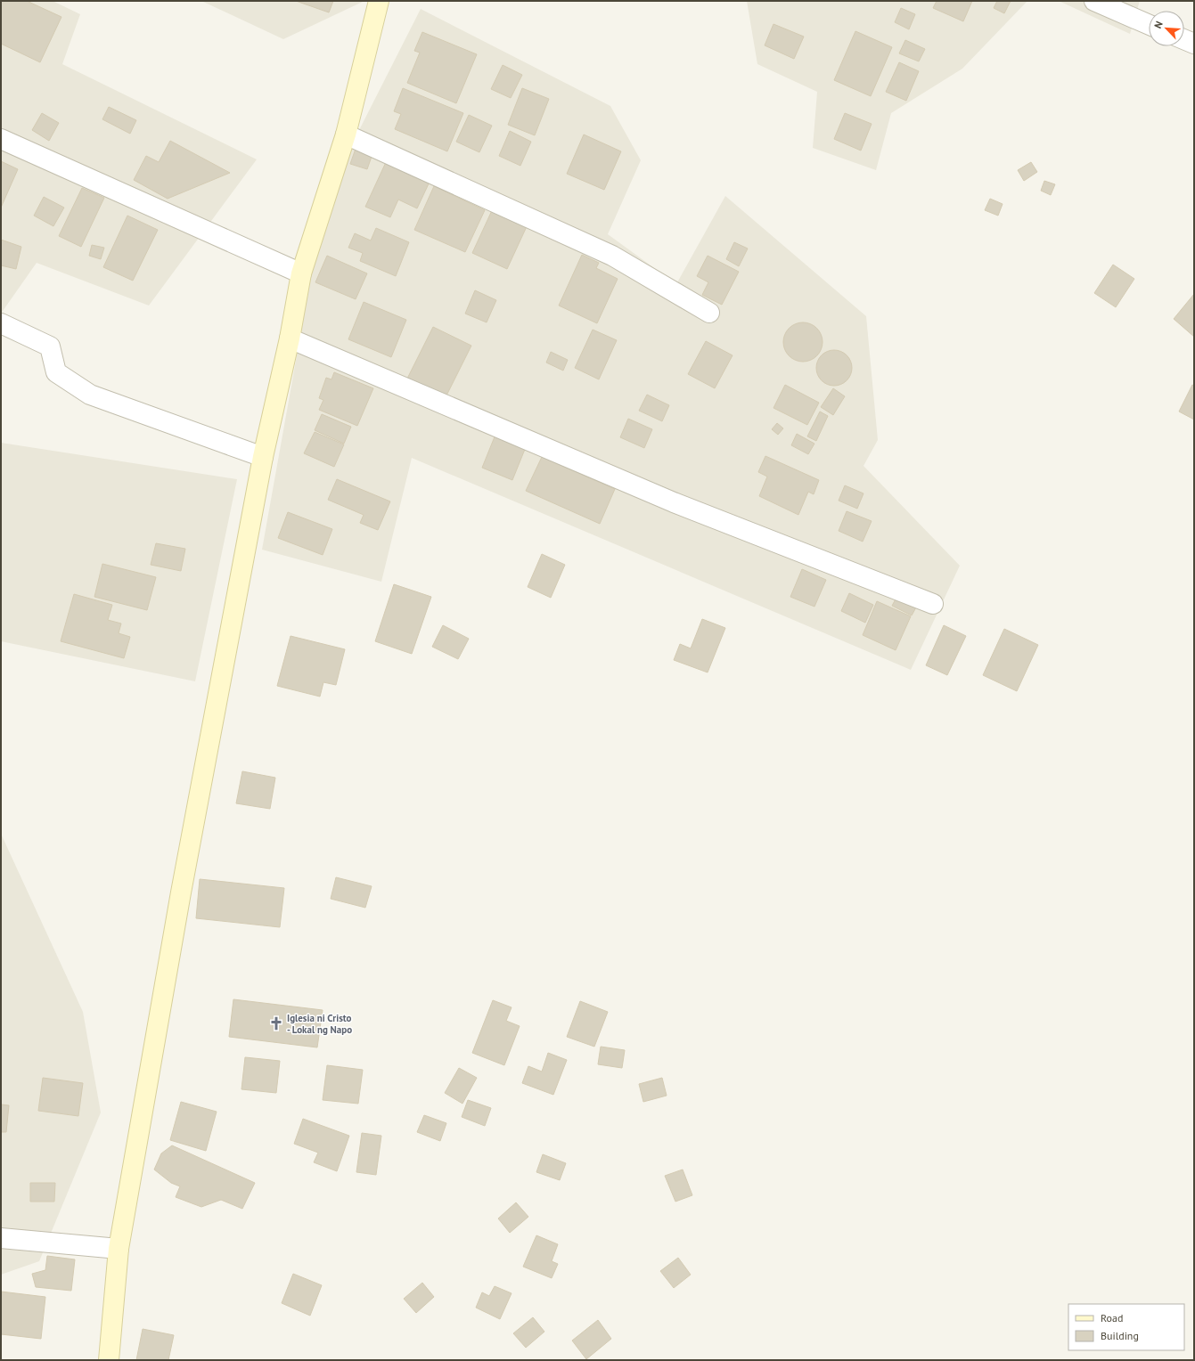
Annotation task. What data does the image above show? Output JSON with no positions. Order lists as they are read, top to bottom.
{
  "places": {
    "church": ["Iglesia ni Cristo - Lokal ng Napo"]
  },
  "legend": ["Road", "Building"],
  "north": "top left"
}
